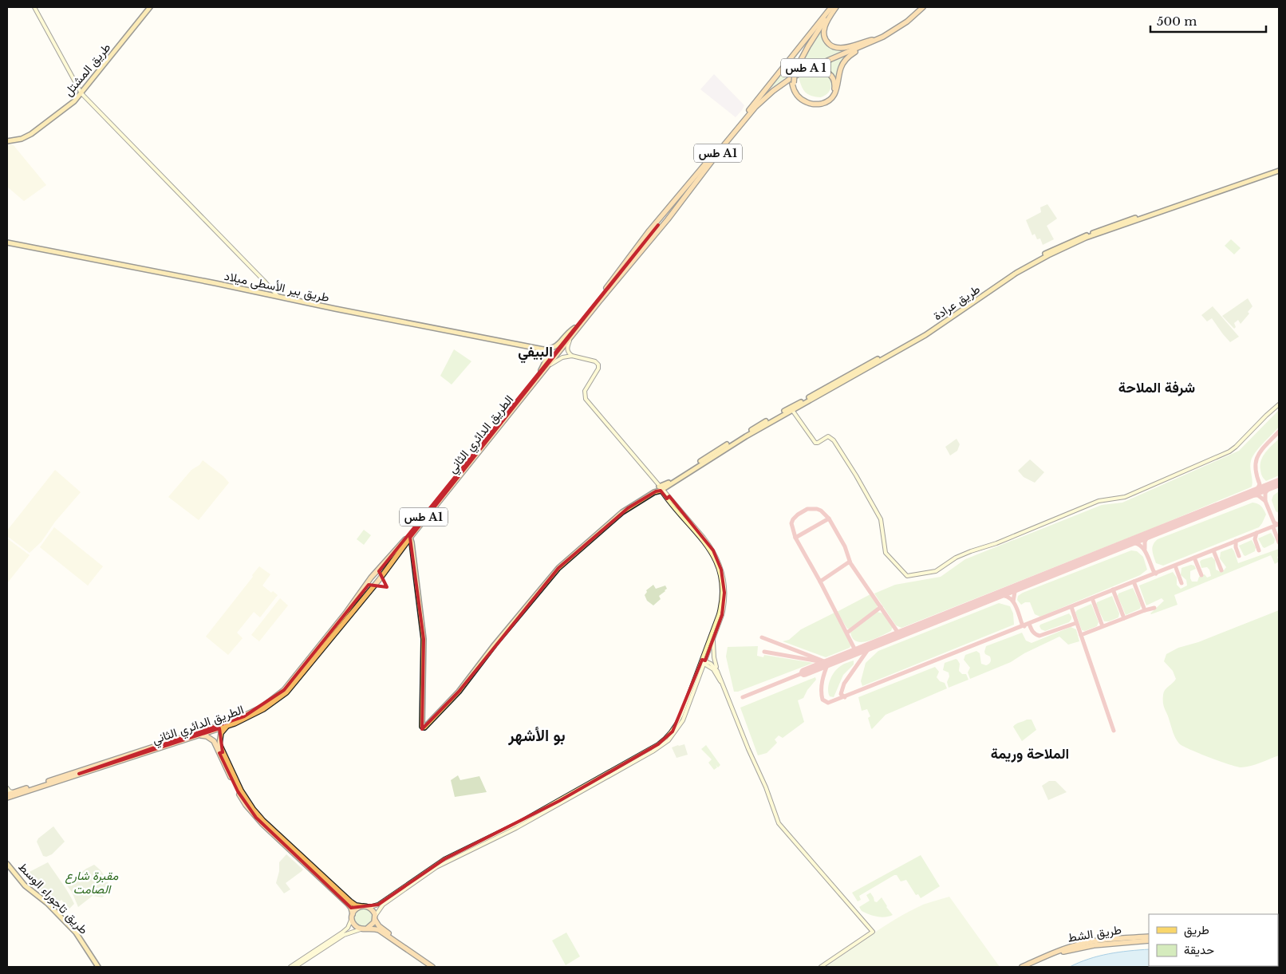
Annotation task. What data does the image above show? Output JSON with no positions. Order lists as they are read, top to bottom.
{
  "streets": {
    "highway": [
      "طس A 1",
      "طس A1",
      "الطريق الدائري الثاني",
      "طريق الشط"
    ],
    "main road": [
      "طريق المشتل",
      "طريق بير الأسطى ميلاد",
      "طريق عرادة",
      "طريق تاجوراء الوسط"
    ]
  },
  "crossings": [
    ["طريق عرادة", "الطريق الدائري الثاني"]
  ],
  "districts": [
    "البيفي",
    "شرفة الملاحة",
    "بو الأشهر",
    "الملاحة وريمة"
  ],
  "parks": ["مقبرة شارع الصامت"],
  "legend": ["طريق", "حديقة"],
  "scale_bar": "500 m"
}
